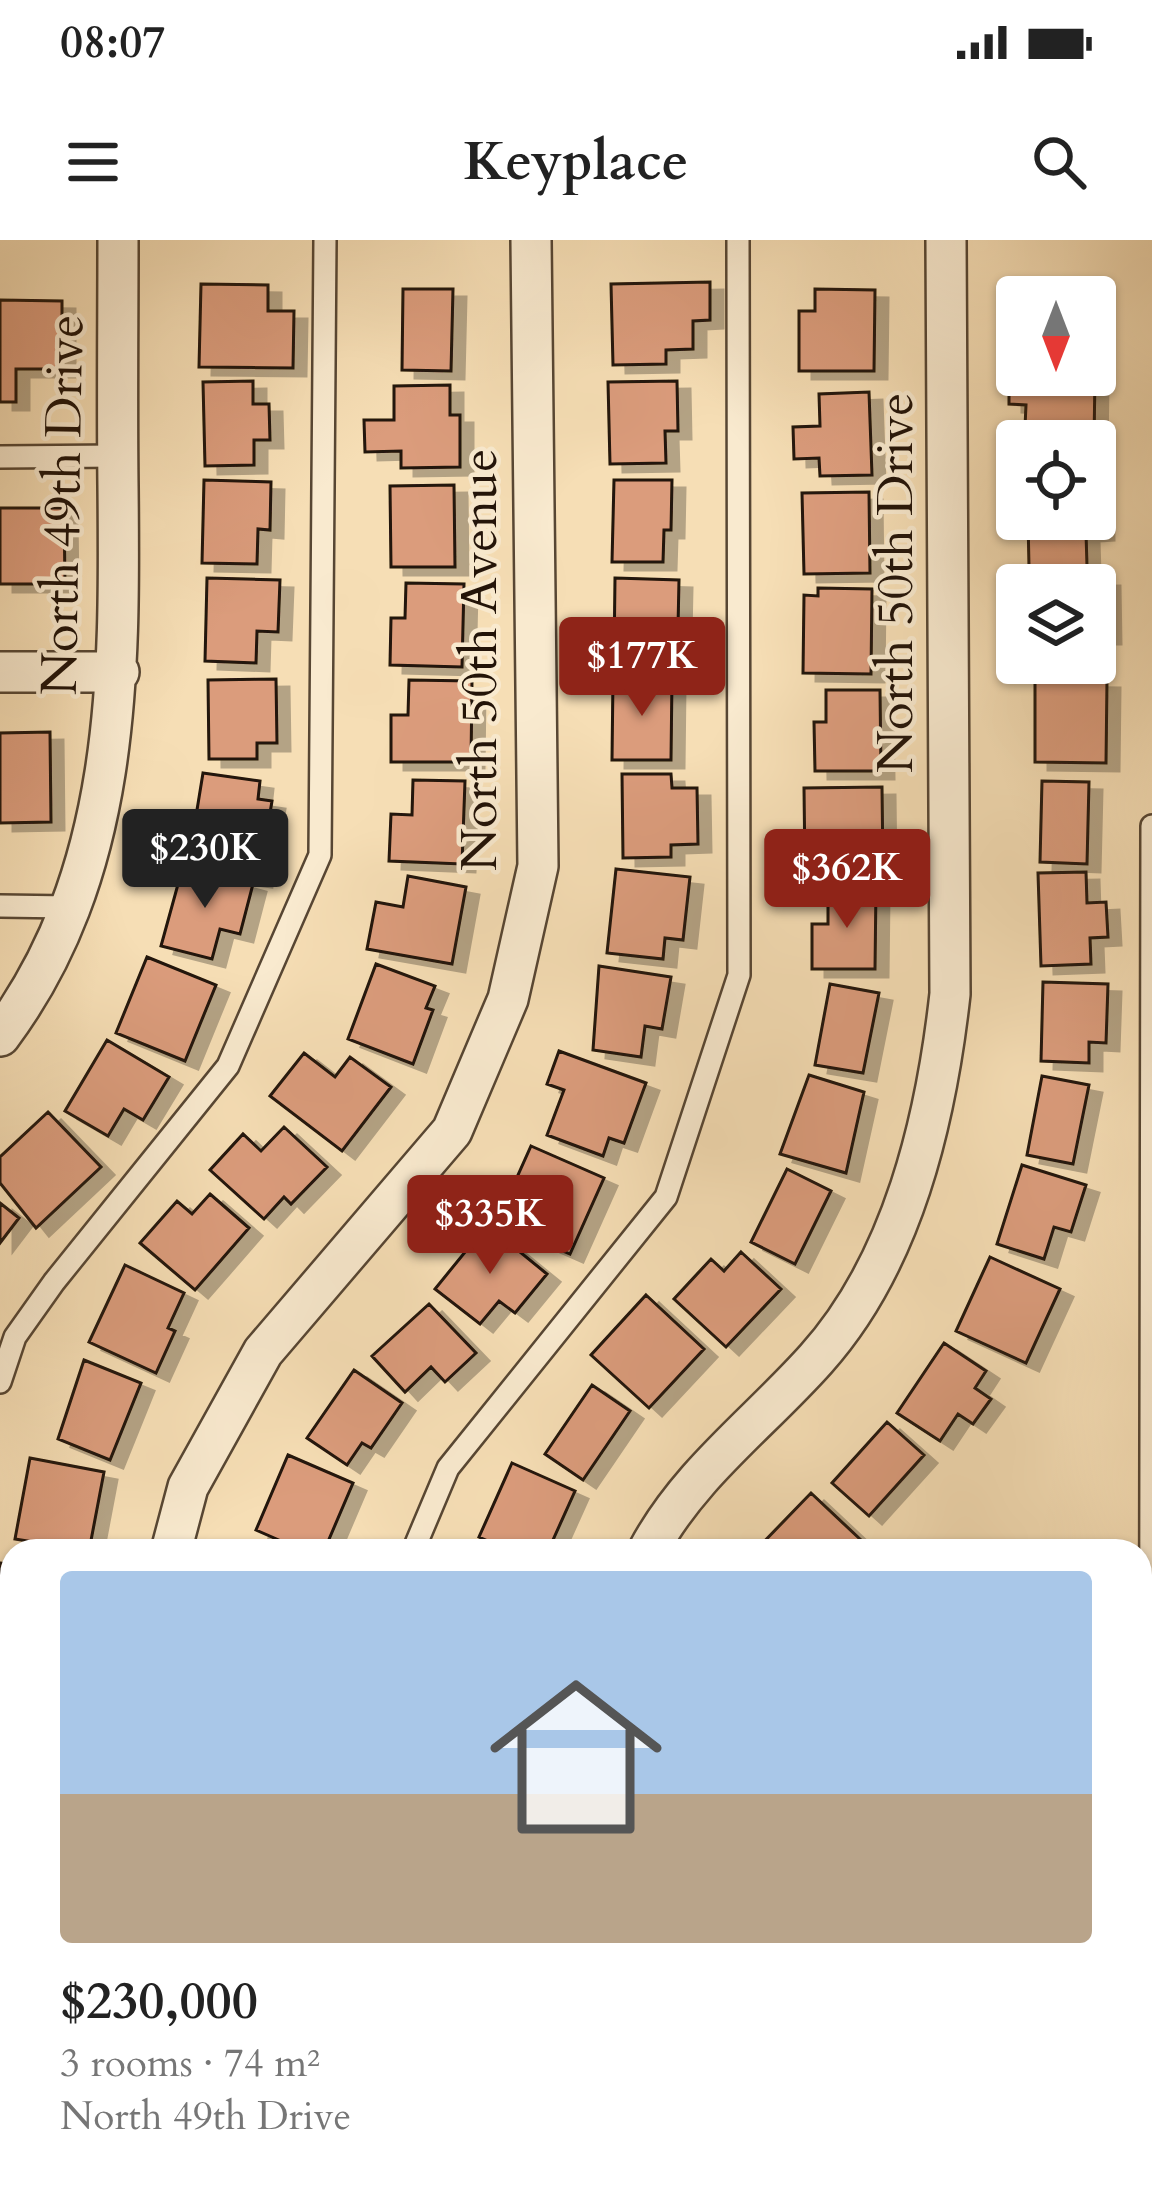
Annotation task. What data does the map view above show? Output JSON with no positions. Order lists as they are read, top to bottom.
{
  "streets": {
    "street": ["North 49th Drive", "North 50th Drive", "North 50th Avenue"]
  },
  "north": "bottom",
  "page": {
    "status": "08:07",
    "header": "Keyplace",
    "price": [
      "$177K",
      "$230K",
      "$362K",
      "$335K"
    ],
    "list": [
      {
        "name": "$230,000",
        "note": "3 rooms · 74 m² · North 49th Drive"
      }
    ]
  }
}
